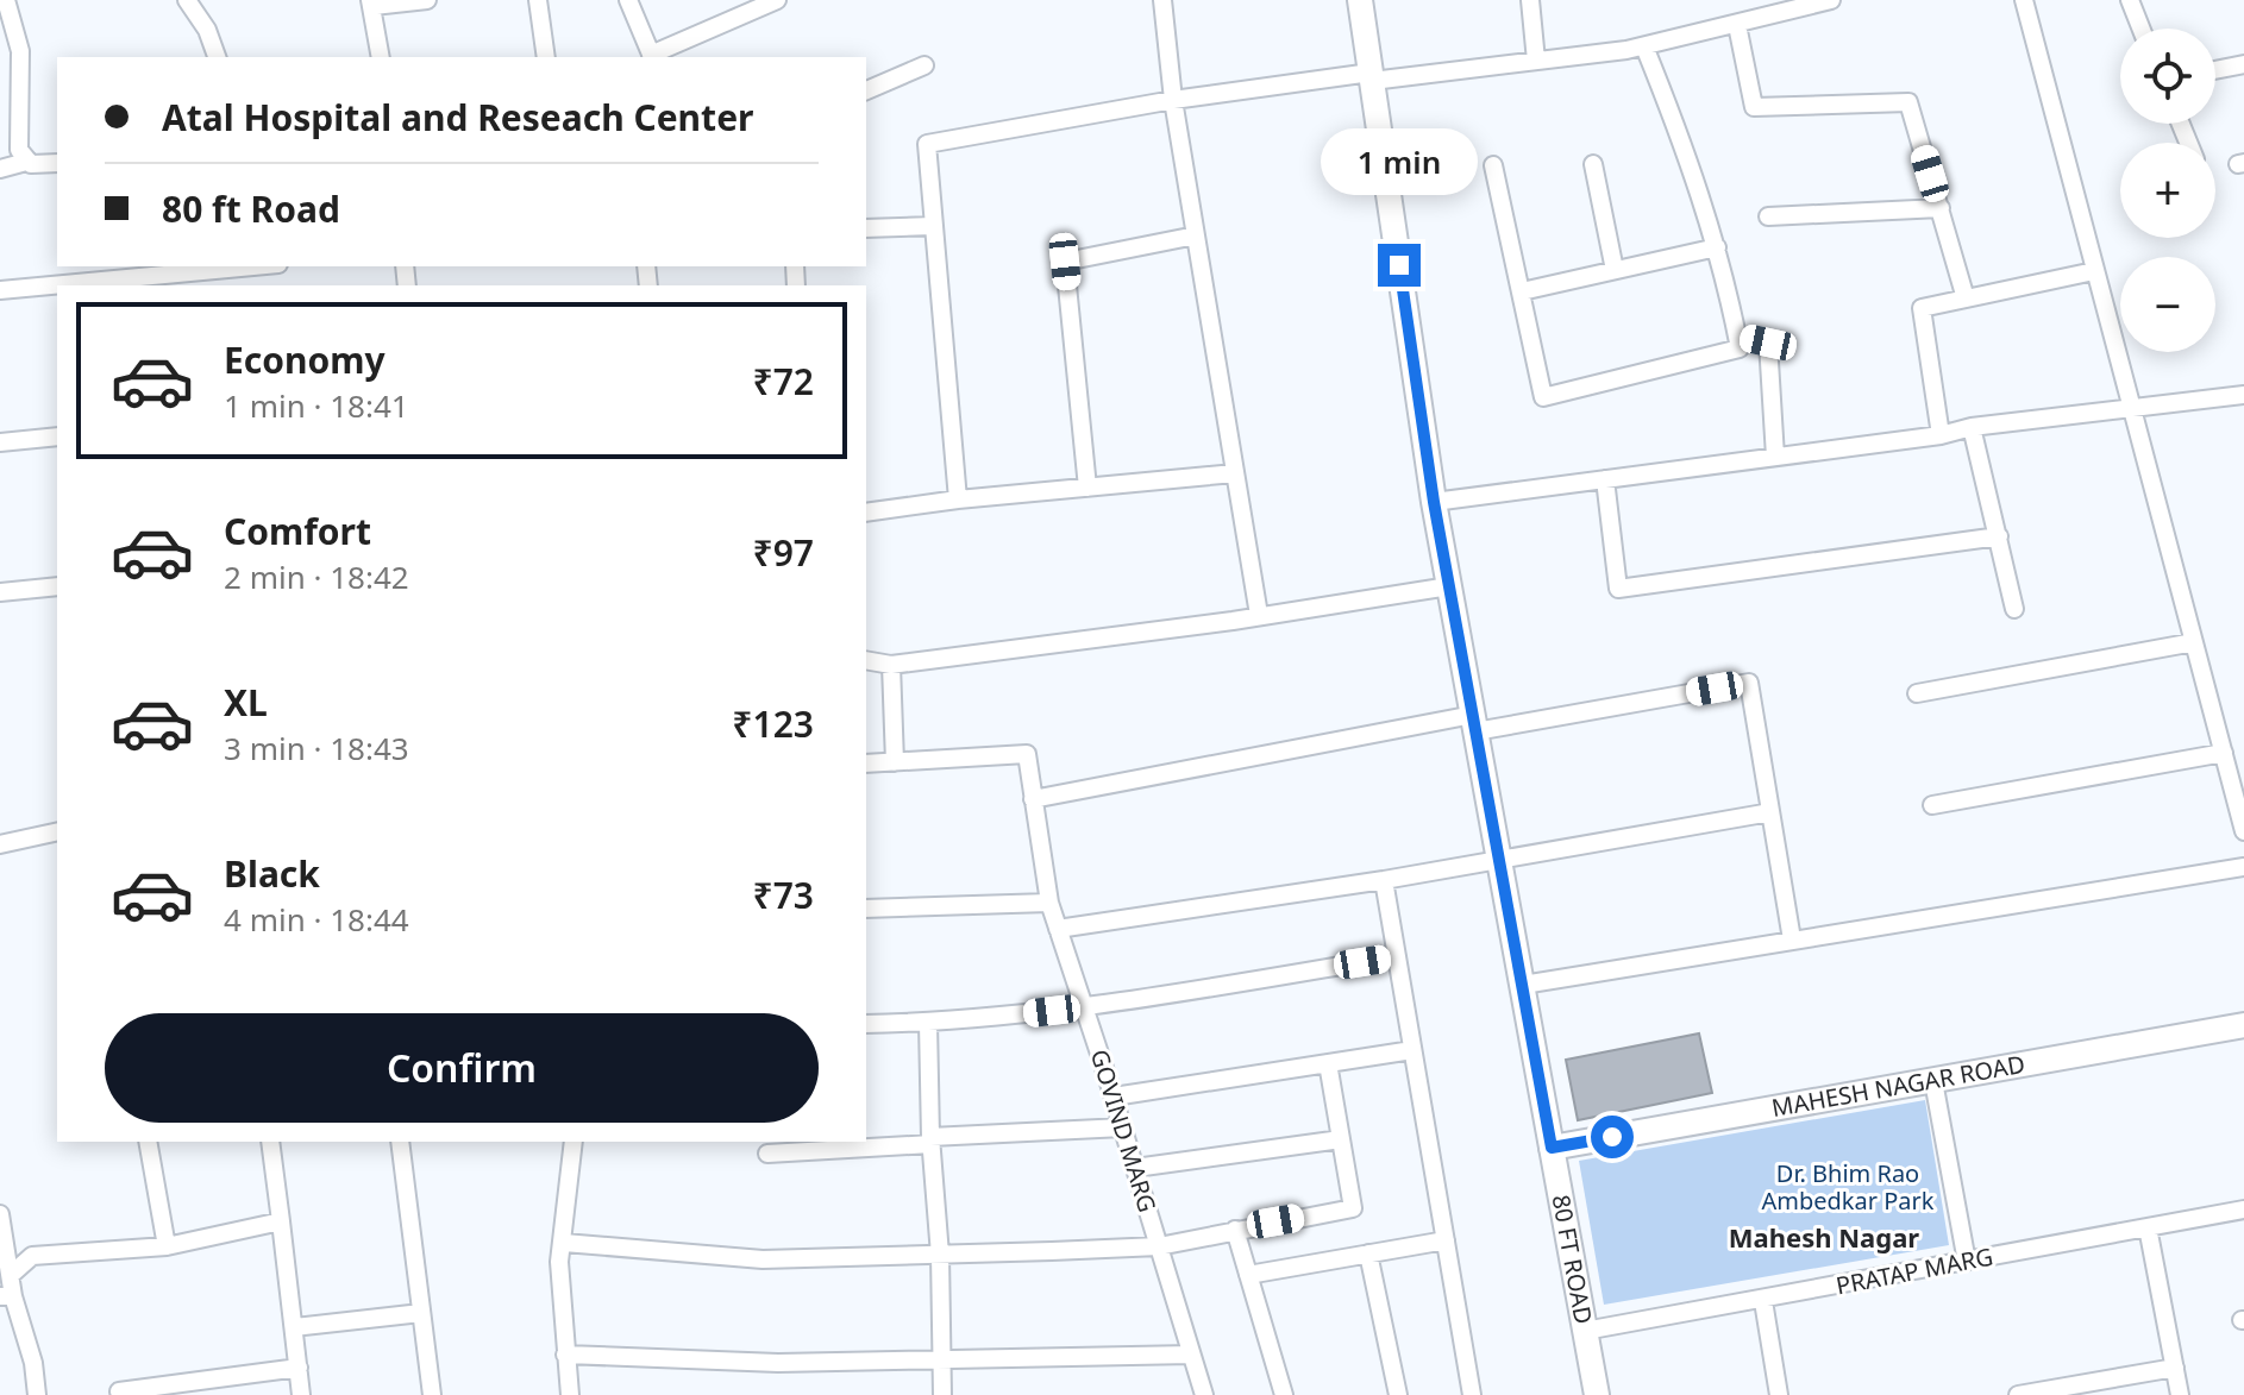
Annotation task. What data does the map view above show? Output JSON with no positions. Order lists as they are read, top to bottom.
{
  "streets": {
    "street": [
      "MAHESH NAGAR ROAD",
      "GOVIND MARG",
      "80 FT ROAD",
      "PRATAP MARG"
    ]
  },
  "crossings": [
    ["MAHESH NAGAR ROAD", "80 FT ROAD"],
    ["80 FT ROAD", "PRATAP MARG"]
  ],
  "districts": ["Mahesh Nagar"],
  "parks": ["Dr. Bhim Rao Ambedkar Park"],
  "page": {
    "map_buttons": ["+", "−"],
    "banner": ["Atal Hospital and Reseach Center", "80 ft Road"],
    "bubble": "1 min",
    "list": [
      {
        "name": "Economy",
        "note": "1 min · 18:41",
        "value": "₹72"
      },
      {
        "name": "Comfort",
        "note": "2 min · 18:42",
        "value": "₹97"
      },
      {
        "name": "XL",
        "note": "3 min · 18:43",
        "value": "₹123"
      },
      {
        "name": "Black",
        "note": "4 min · 18:44",
        "value": "₹73"
      }
    ],
    "buttons": "Confirm"
  }
}
